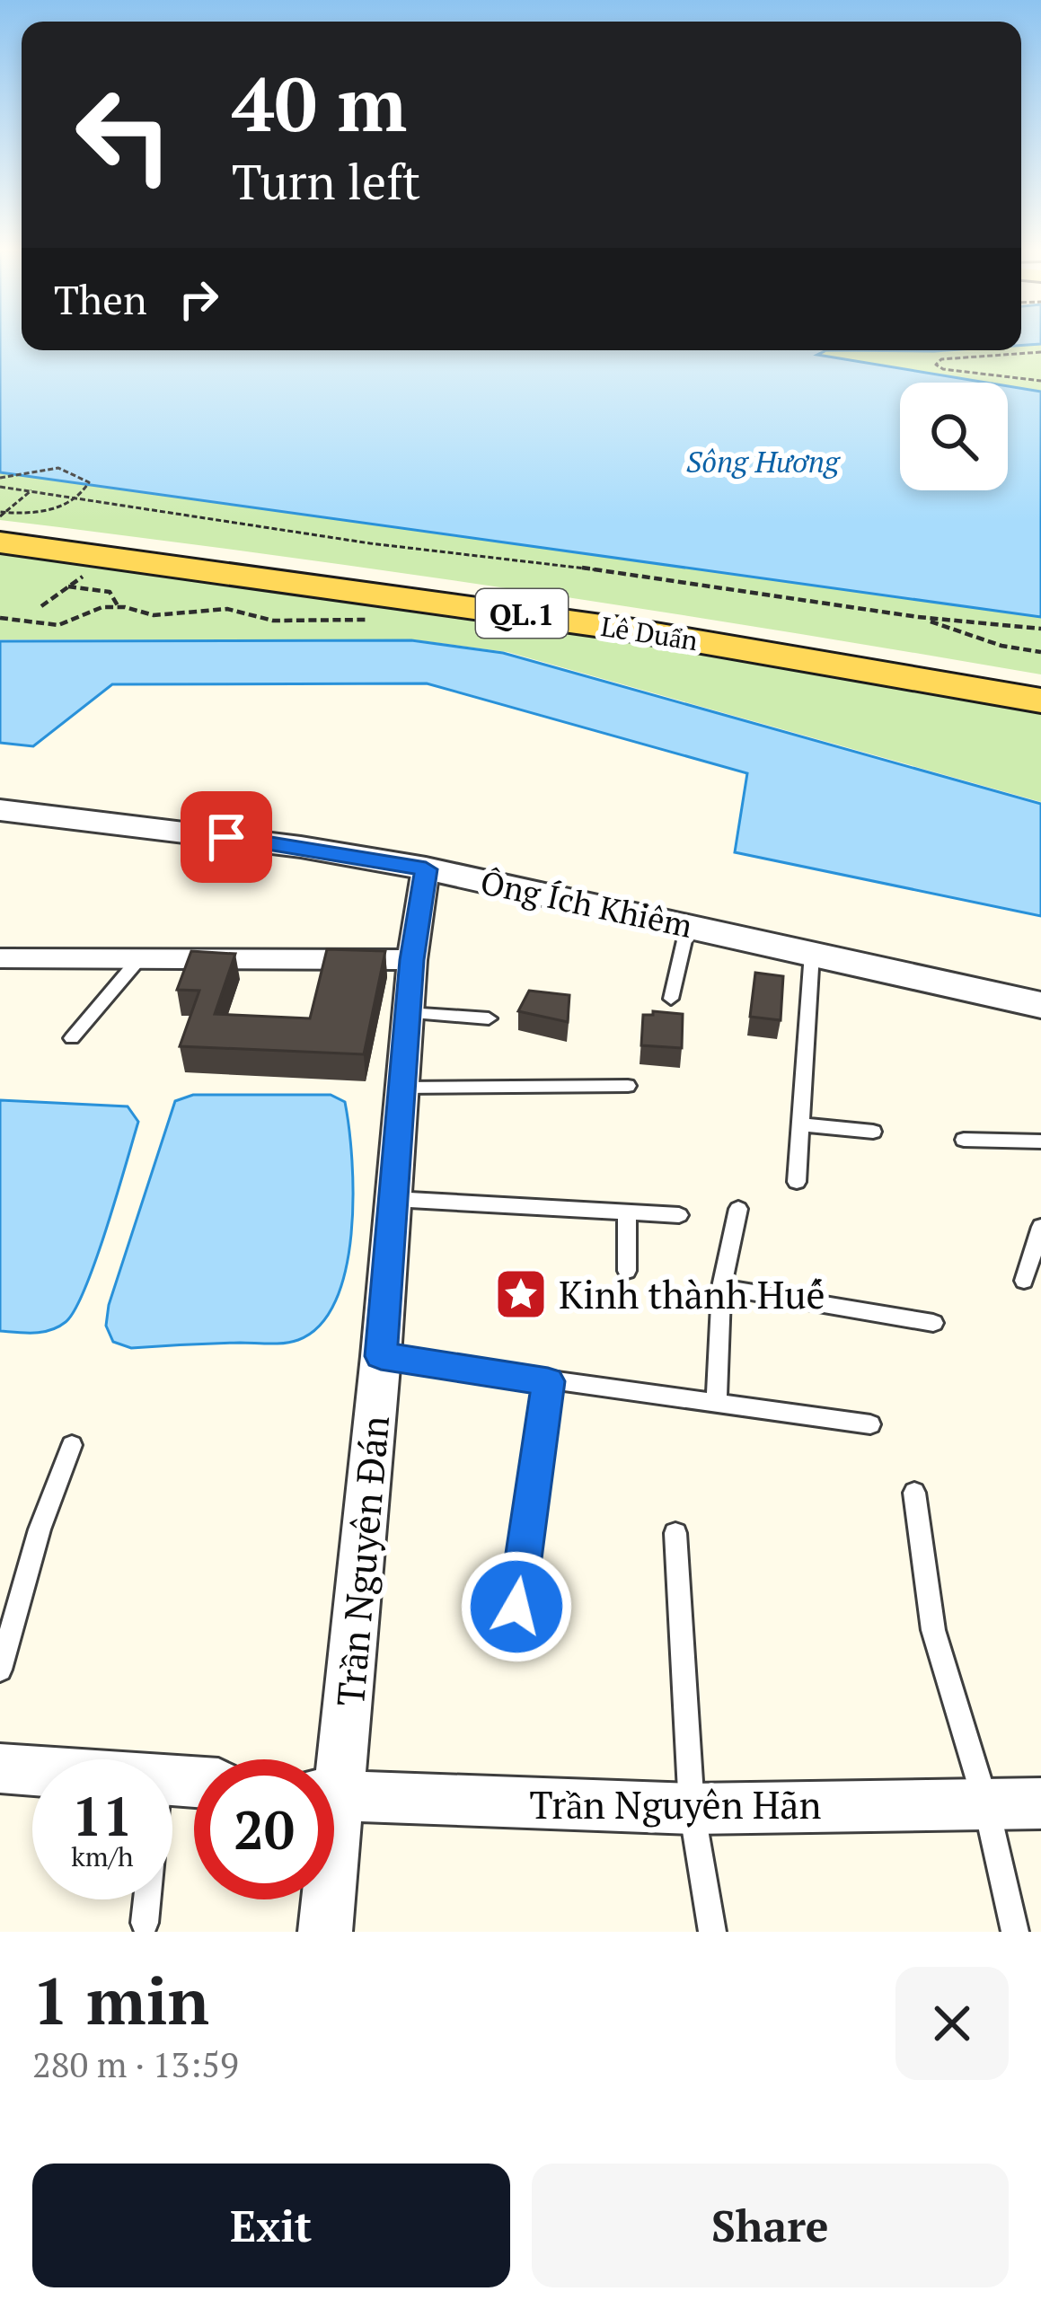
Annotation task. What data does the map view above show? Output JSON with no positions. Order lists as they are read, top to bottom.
{
  "streets": {
    "main road": ["QL.1", "Lê Duẩn"],
    "street": ["Ông Ích Khiêm", "Trần Nguyên Đán", "Trần Nguyên Hãn"]
  },
  "crossings": [
    ["Ông Ích Khiêm", "Trần Nguyên Đán"]
  ],
  "water": ["Sông Hương"],
  "places": {
    "place": ["Kinh thành Huế"]
  },
  "page": {
    "turn": ["40 m", "Turn left"],
    "then": "Then",
    "speed": "11 km/h",
    "limit": "20",
    "heading": ["1 min", "280 m · 13:59"],
    "buttons": ["Exit", "Share"]
  }
}
